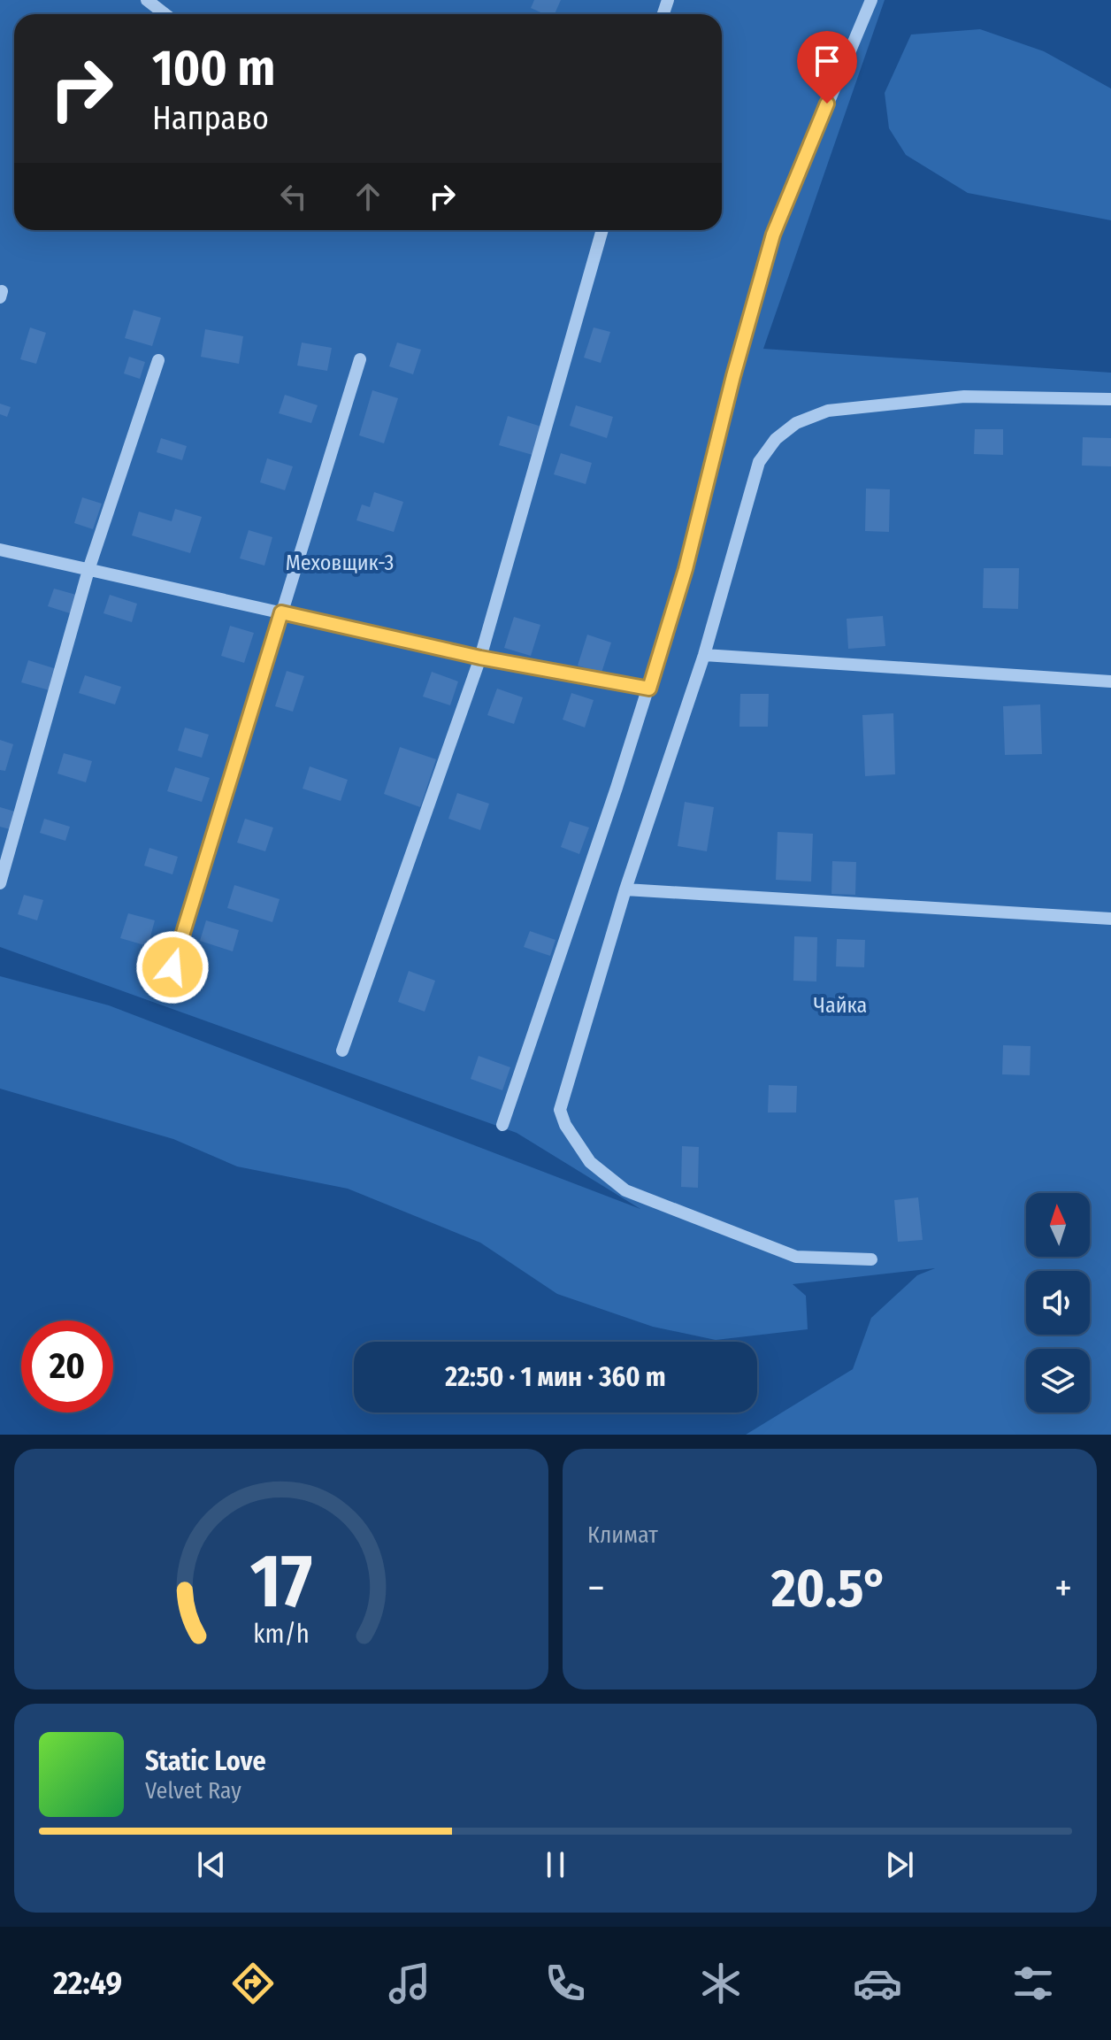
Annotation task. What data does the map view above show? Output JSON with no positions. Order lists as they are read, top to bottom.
{
  "parks": ["Меховщик-3", "Чайка"],
  "north": "top",
  "page": {
    "turn": ["100 m", "Направо"],
    "limit": "20",
    "trip": "22:50 · 1 мин · 360 m",
    "tile": "Климат",
    "heat": ["−", "20.5°", "+"],
    "song": ["Static Love", "Velvet Ray"],
    "tabs": "22:49",
    "gauge": ["17", "km/h"]
  }
}
